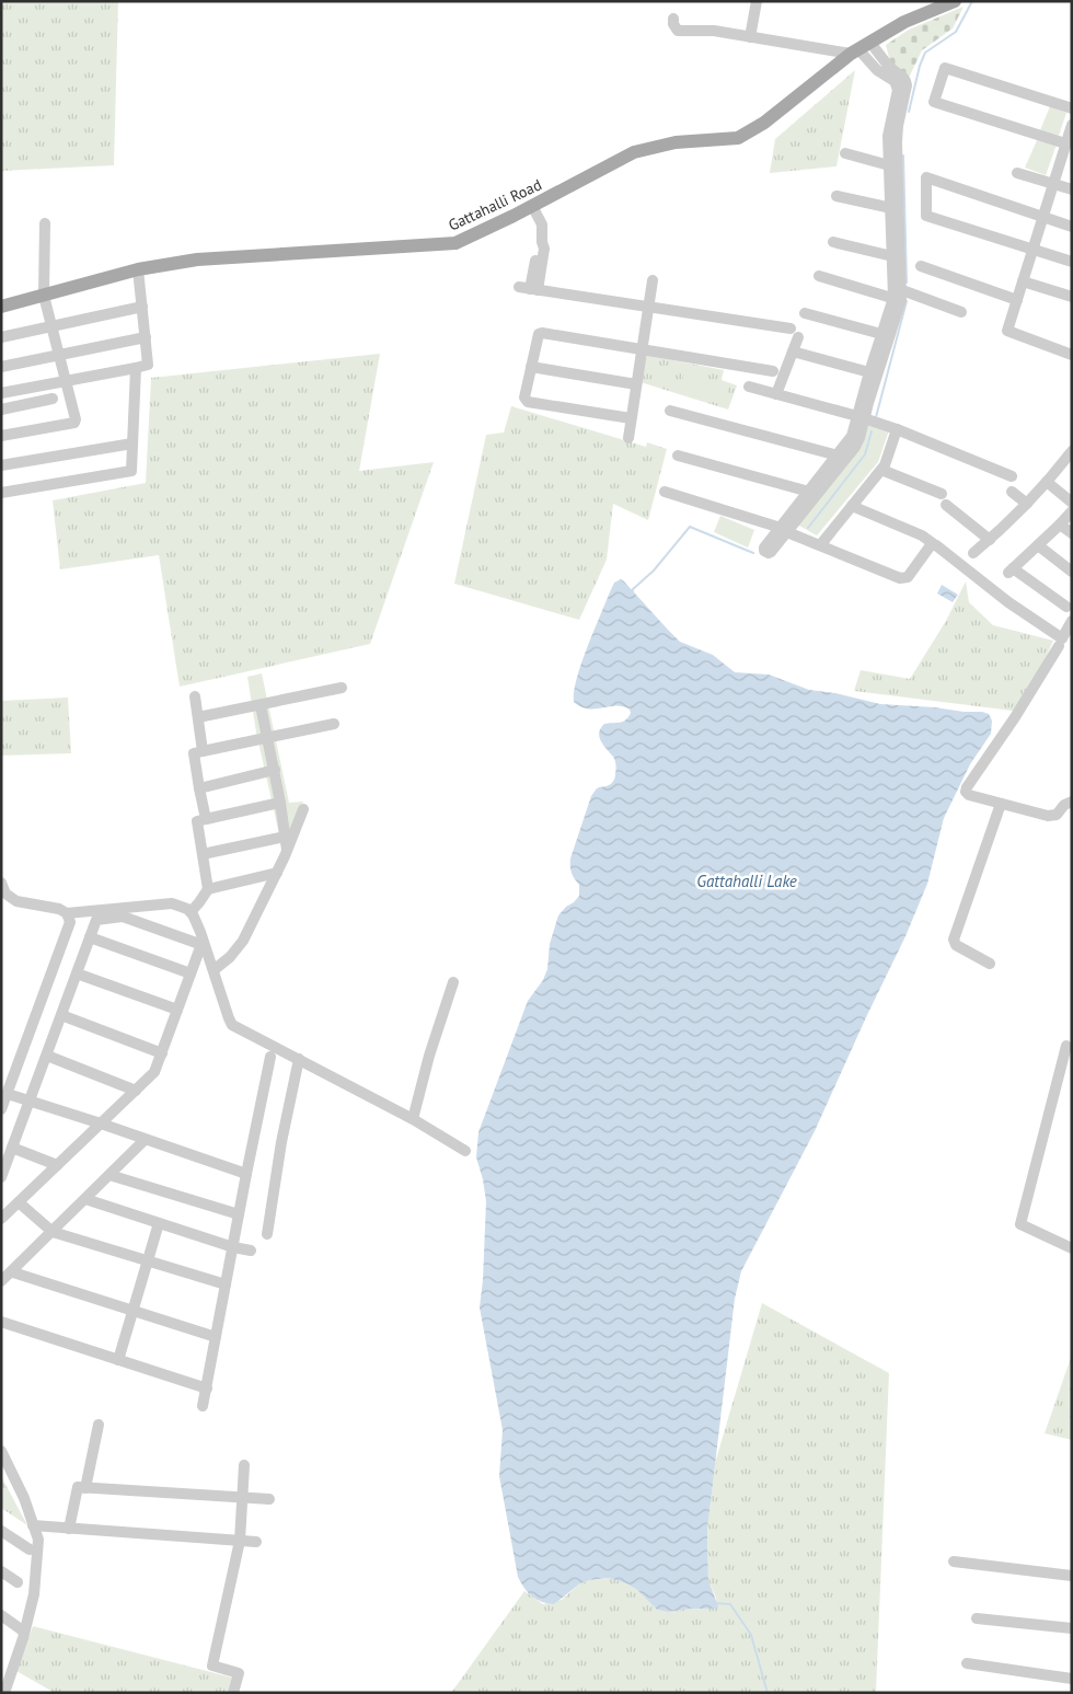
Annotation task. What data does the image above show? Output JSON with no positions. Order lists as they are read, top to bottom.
{
  "streets": {
    "main road": ["Gattahalli Road"]
  },
  "water": ["Gattahalli Lake"]
}
